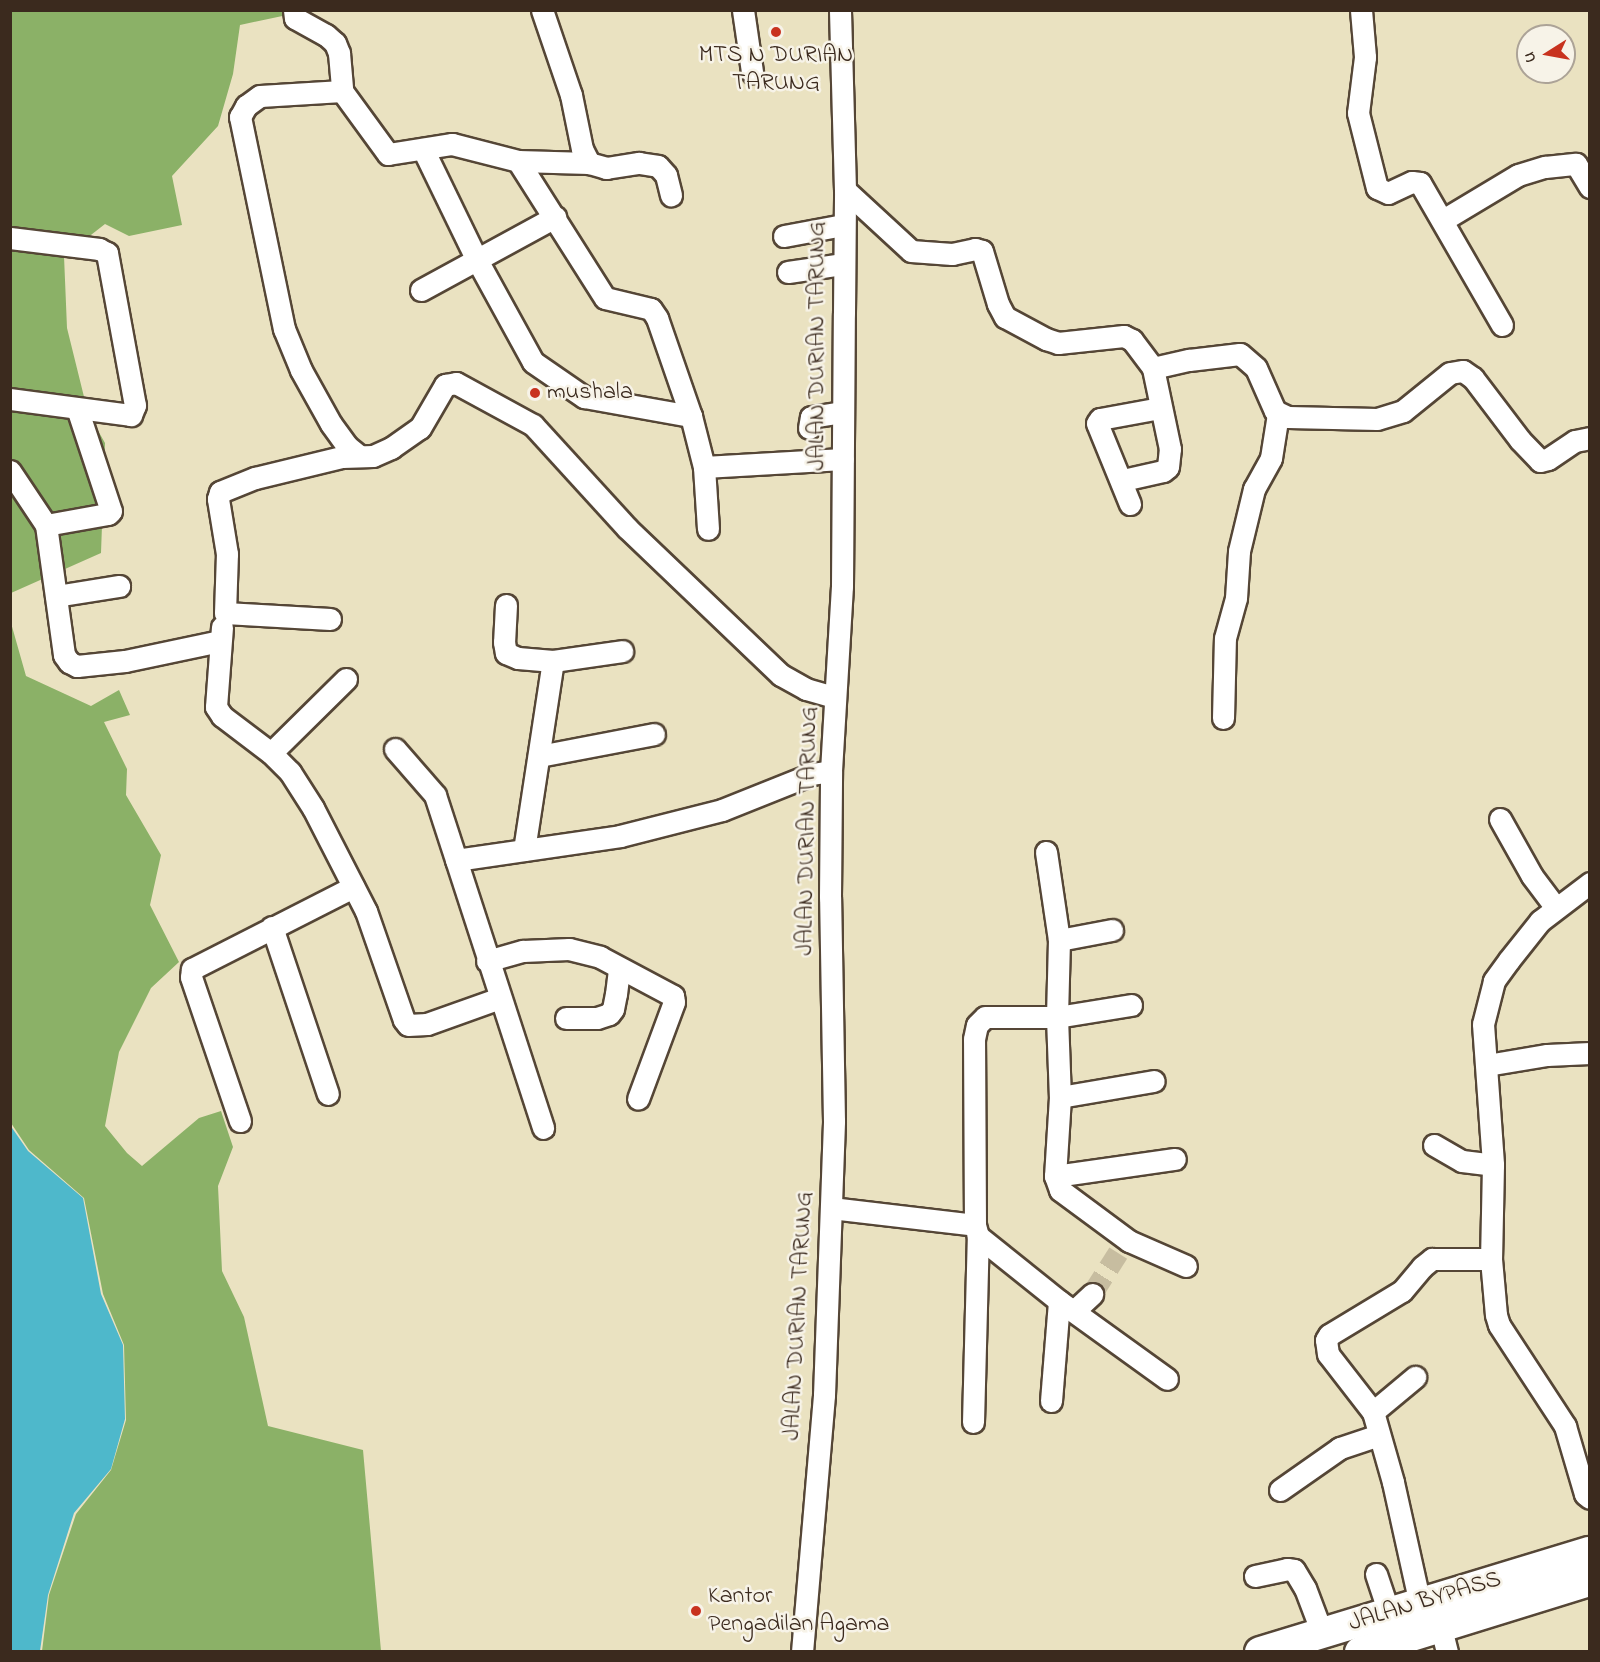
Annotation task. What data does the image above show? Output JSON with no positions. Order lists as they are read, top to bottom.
{
  "streets": {
    "highway": ["JALAN BYPASS"],
    "street": ["JALAN DURIAN TARUNG"]
  },
  "places": ["MTS N DURIAN TARUNG", "mushala", "Kantor Pengadilan Agama"],
  "north": "left"
}
